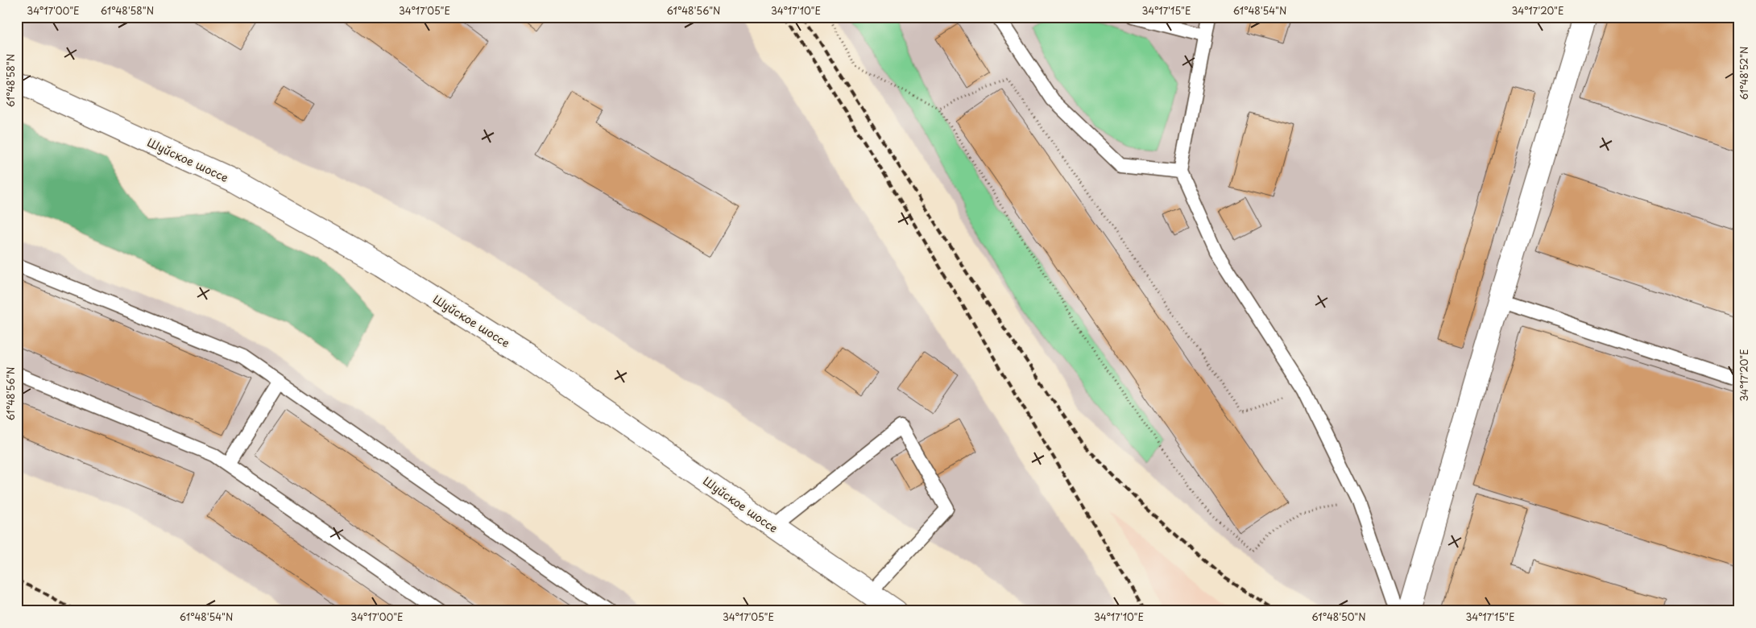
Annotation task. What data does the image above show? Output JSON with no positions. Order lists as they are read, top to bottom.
{
  "streets": {
    "main road": ["Шуйское шоссе"]
  },
  "coordinates": [
    "34°17'00\"E",
    "61°48'58\"N",
    "34°17'05\"E",
    "61°48'56\"N",
    "34°17'10\"E",
    "34°17'15\"E",
    "61°48'54\"N",
    "34°17'20\"E",
    "61°48'52\"N",
    "61°48'50\"N"
  ]
}
